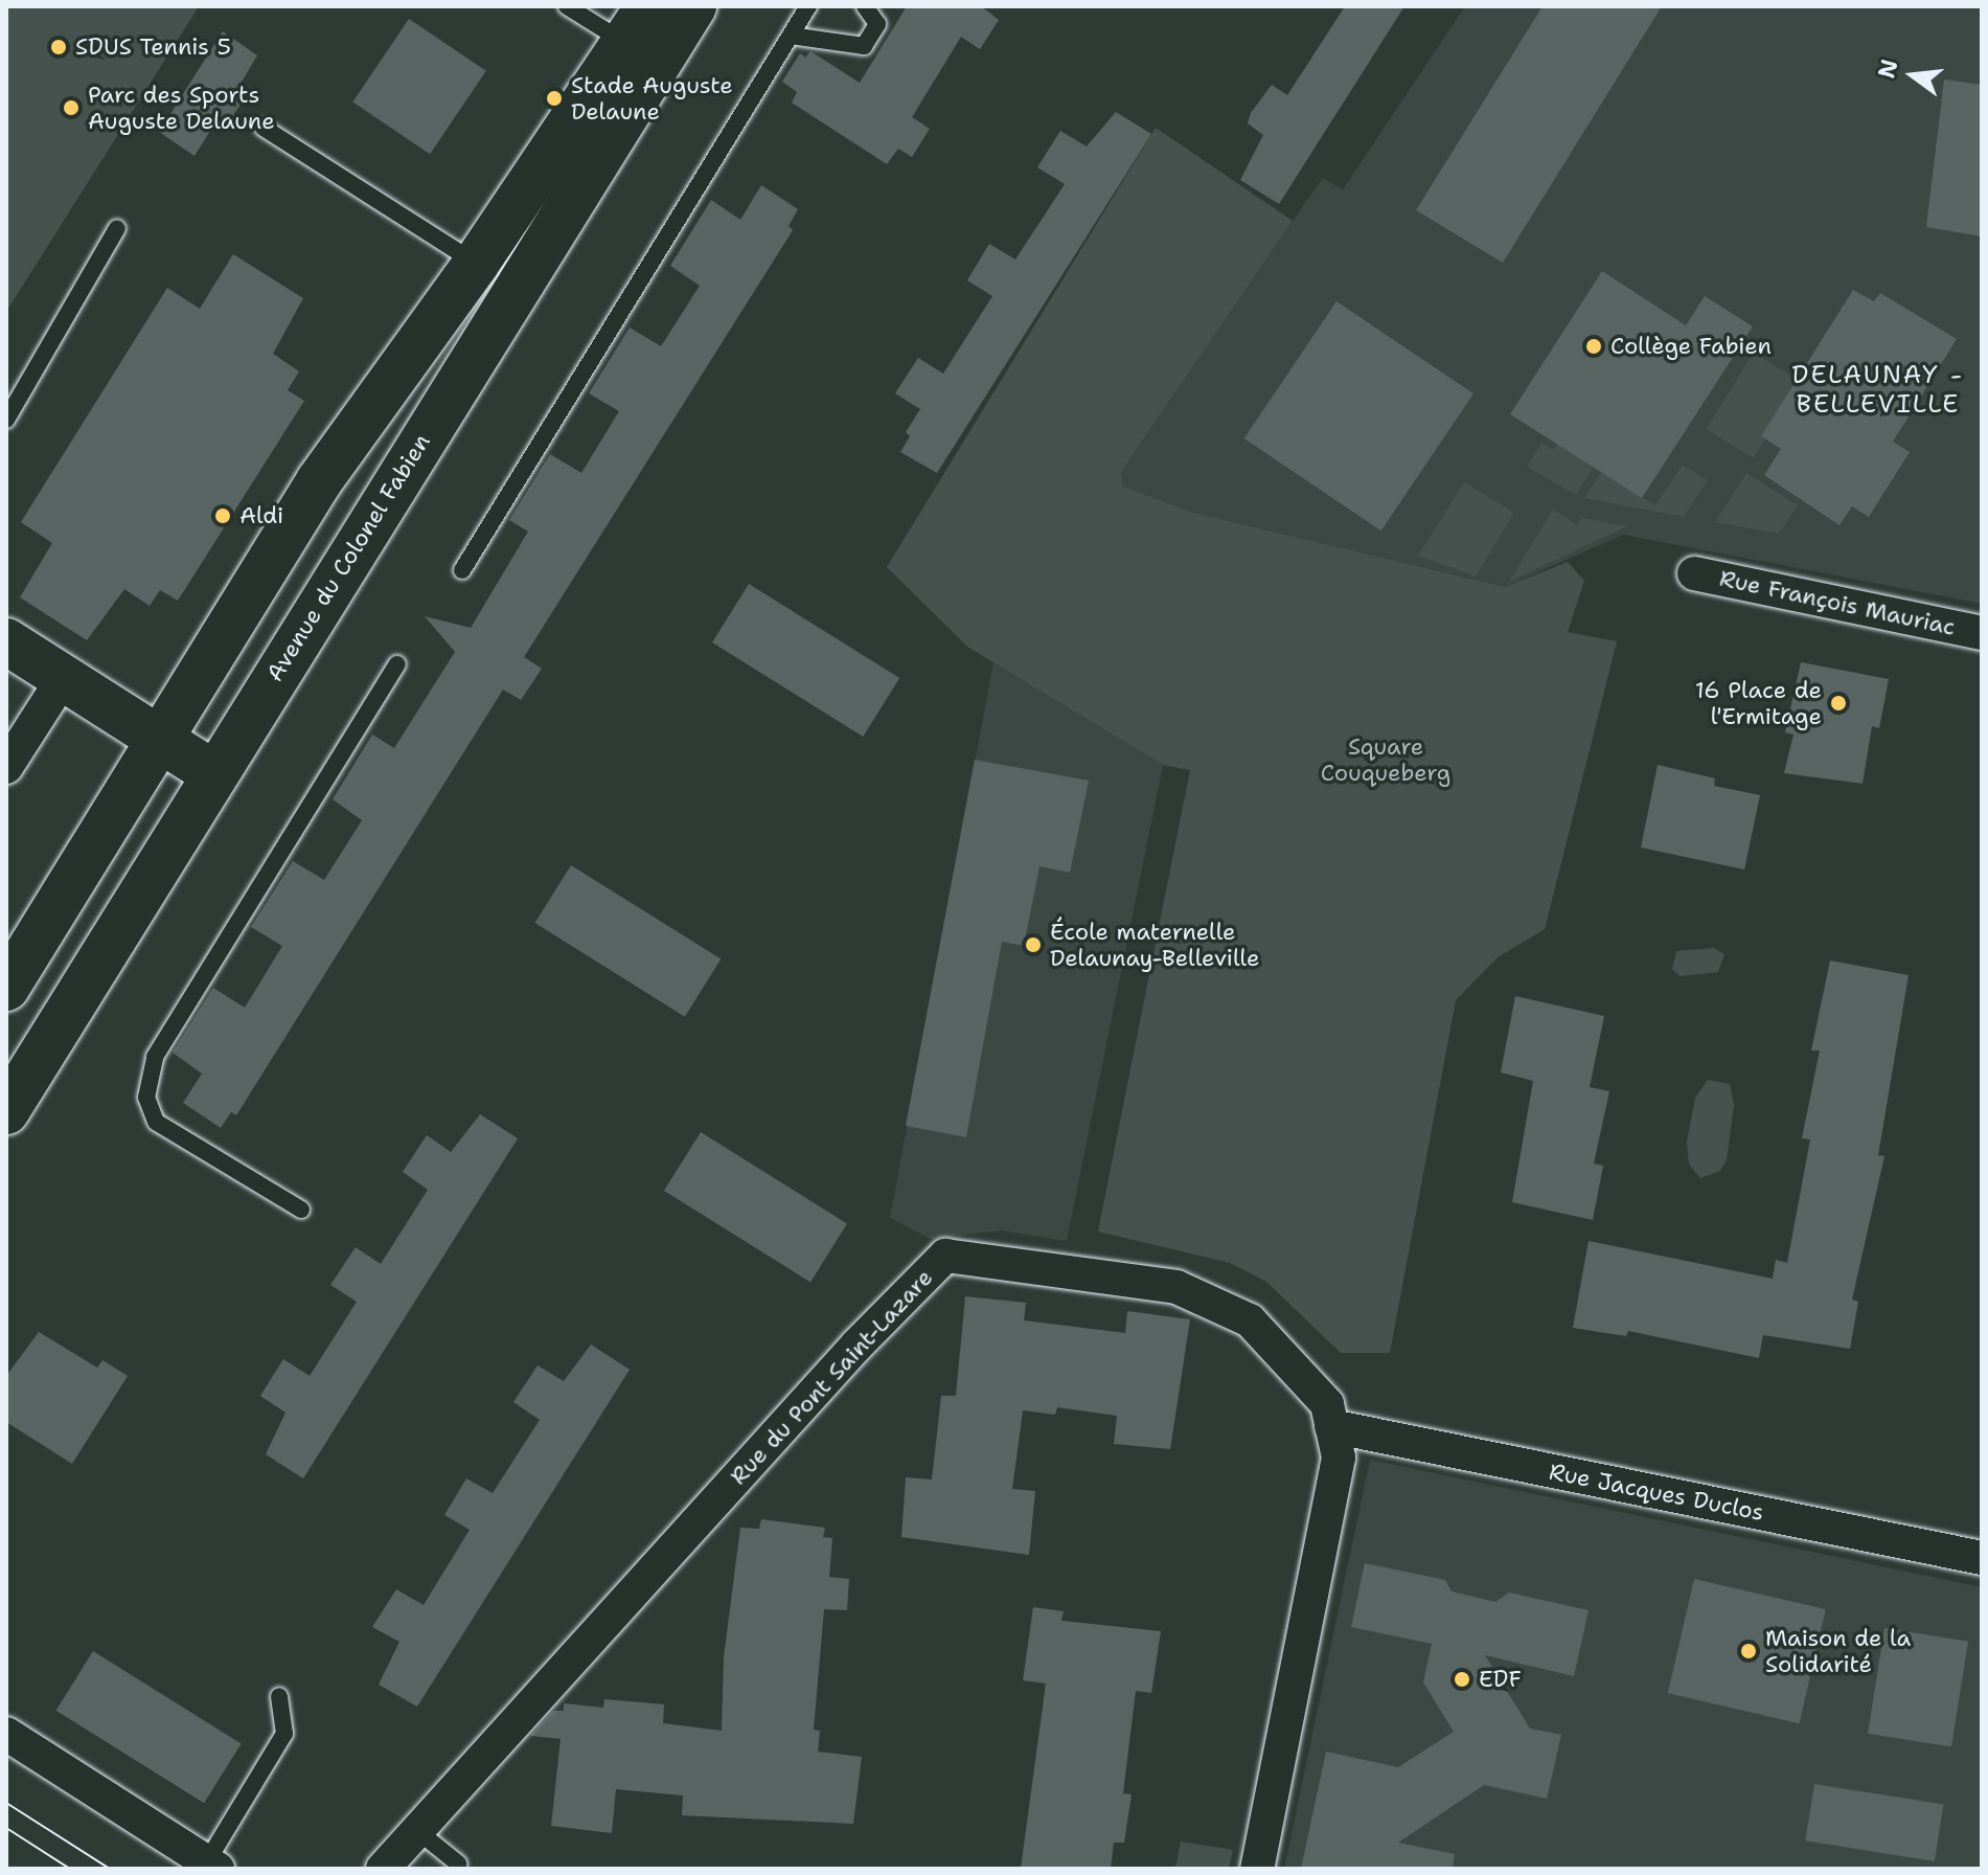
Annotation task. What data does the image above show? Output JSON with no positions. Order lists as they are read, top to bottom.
{
  "streets": {
    "main road": ["Avenue du Colonel Fabien"],
    "street": ["Rue François Mauriac", "Rue du Pont Saint-Lazare", "Rue Jacques Duclos"]
  },
  "crossings": [
    ["Rue du Pont Saint-Lazare", "Rue Jacques Duclos"]
  ],
  "districts": ["DELAUNAY - BELLEVILLE"],
  "parks": ["Square Couqueberg"],
  "places": [
    "SDUS Tennis 5",
    "Stade Auguste Delaune",
    "Parc des Sports Auguste Delaune",
    "Collège Fabien",
    "Aldi",
    "16 Place de l'Ermitage",
    "École maternelle Delaunay-Belleville",
    "Maison de la Solidarité",
    "EDF"
  ],
  "north": "left"
}
